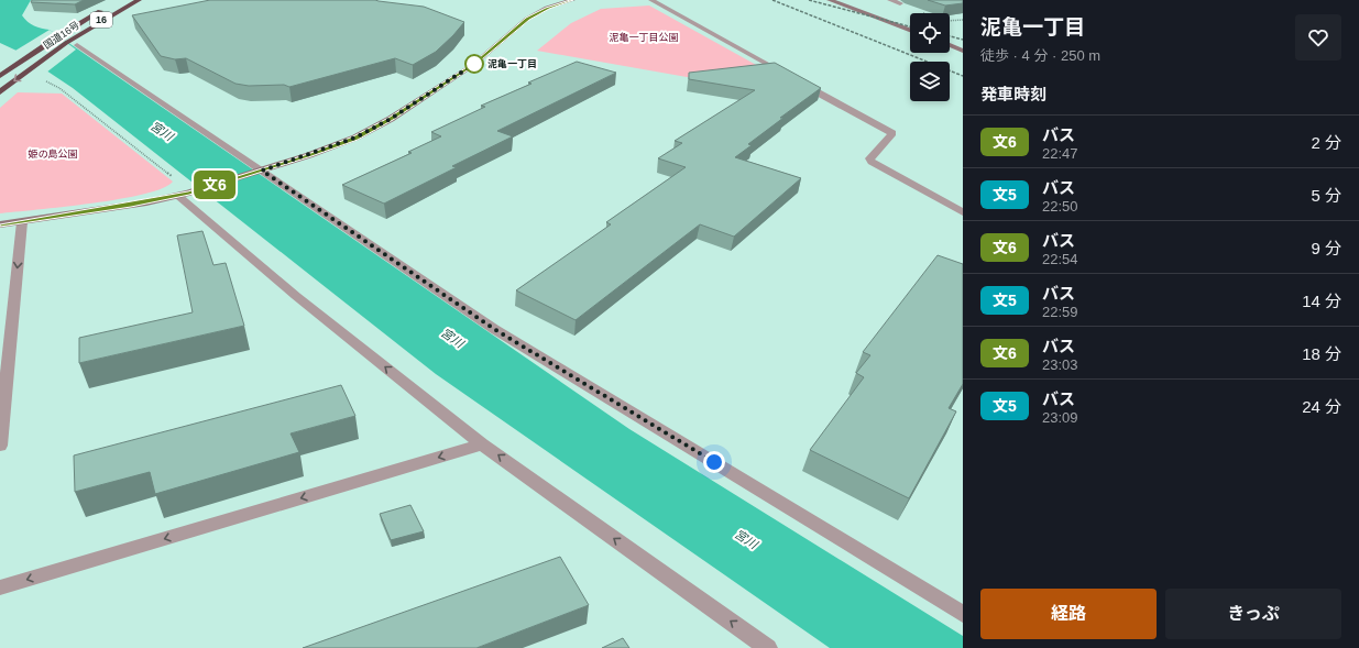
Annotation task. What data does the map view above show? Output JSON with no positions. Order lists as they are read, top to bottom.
{
  "streets": {
    "highway": ["16", "国道16号"]
  },
  "water": ["宮川"],
  "parks": ["泥亀一丁目公園", "姫の島公園"],
  "places": ["泥亀一丁目"],
  "lines": ["bus line 文6"],
  "page": {
    "on_map": "文6",
    "heading": [
      ["泥亀一丁目", "徒歩 · 4 分 · 250 m"],
      "発車時刻"
    ],
    "list": [
      {
        "mark": "文6",
        "name": "バス",
        "note": "22:47",
        "value": "2 分"
      },
      {
        "mark": "文5",
        "name": "バス",
        "note": "22:50",
        "value": "5 分"
      },
      {
        "mark": "文6",
        "name": "バス",
        "note": "22:54",
        "value": "9 分"
      },
      {
        "mark": "文5",
        "name": "バス",
        "note": "22:59",
        "value": "14 分"
      },
      {
        "mark": "文6",
        "name": "バス",
        "note": "23:03",
        "value": "18 分"
      },
      {
        "mark": "文5",
        "name": "バス",
        "note": "23:09",
        "value": "24 分"
      }
    ],
    "buttons": ["経路", "きっぷ"]
  }
}
